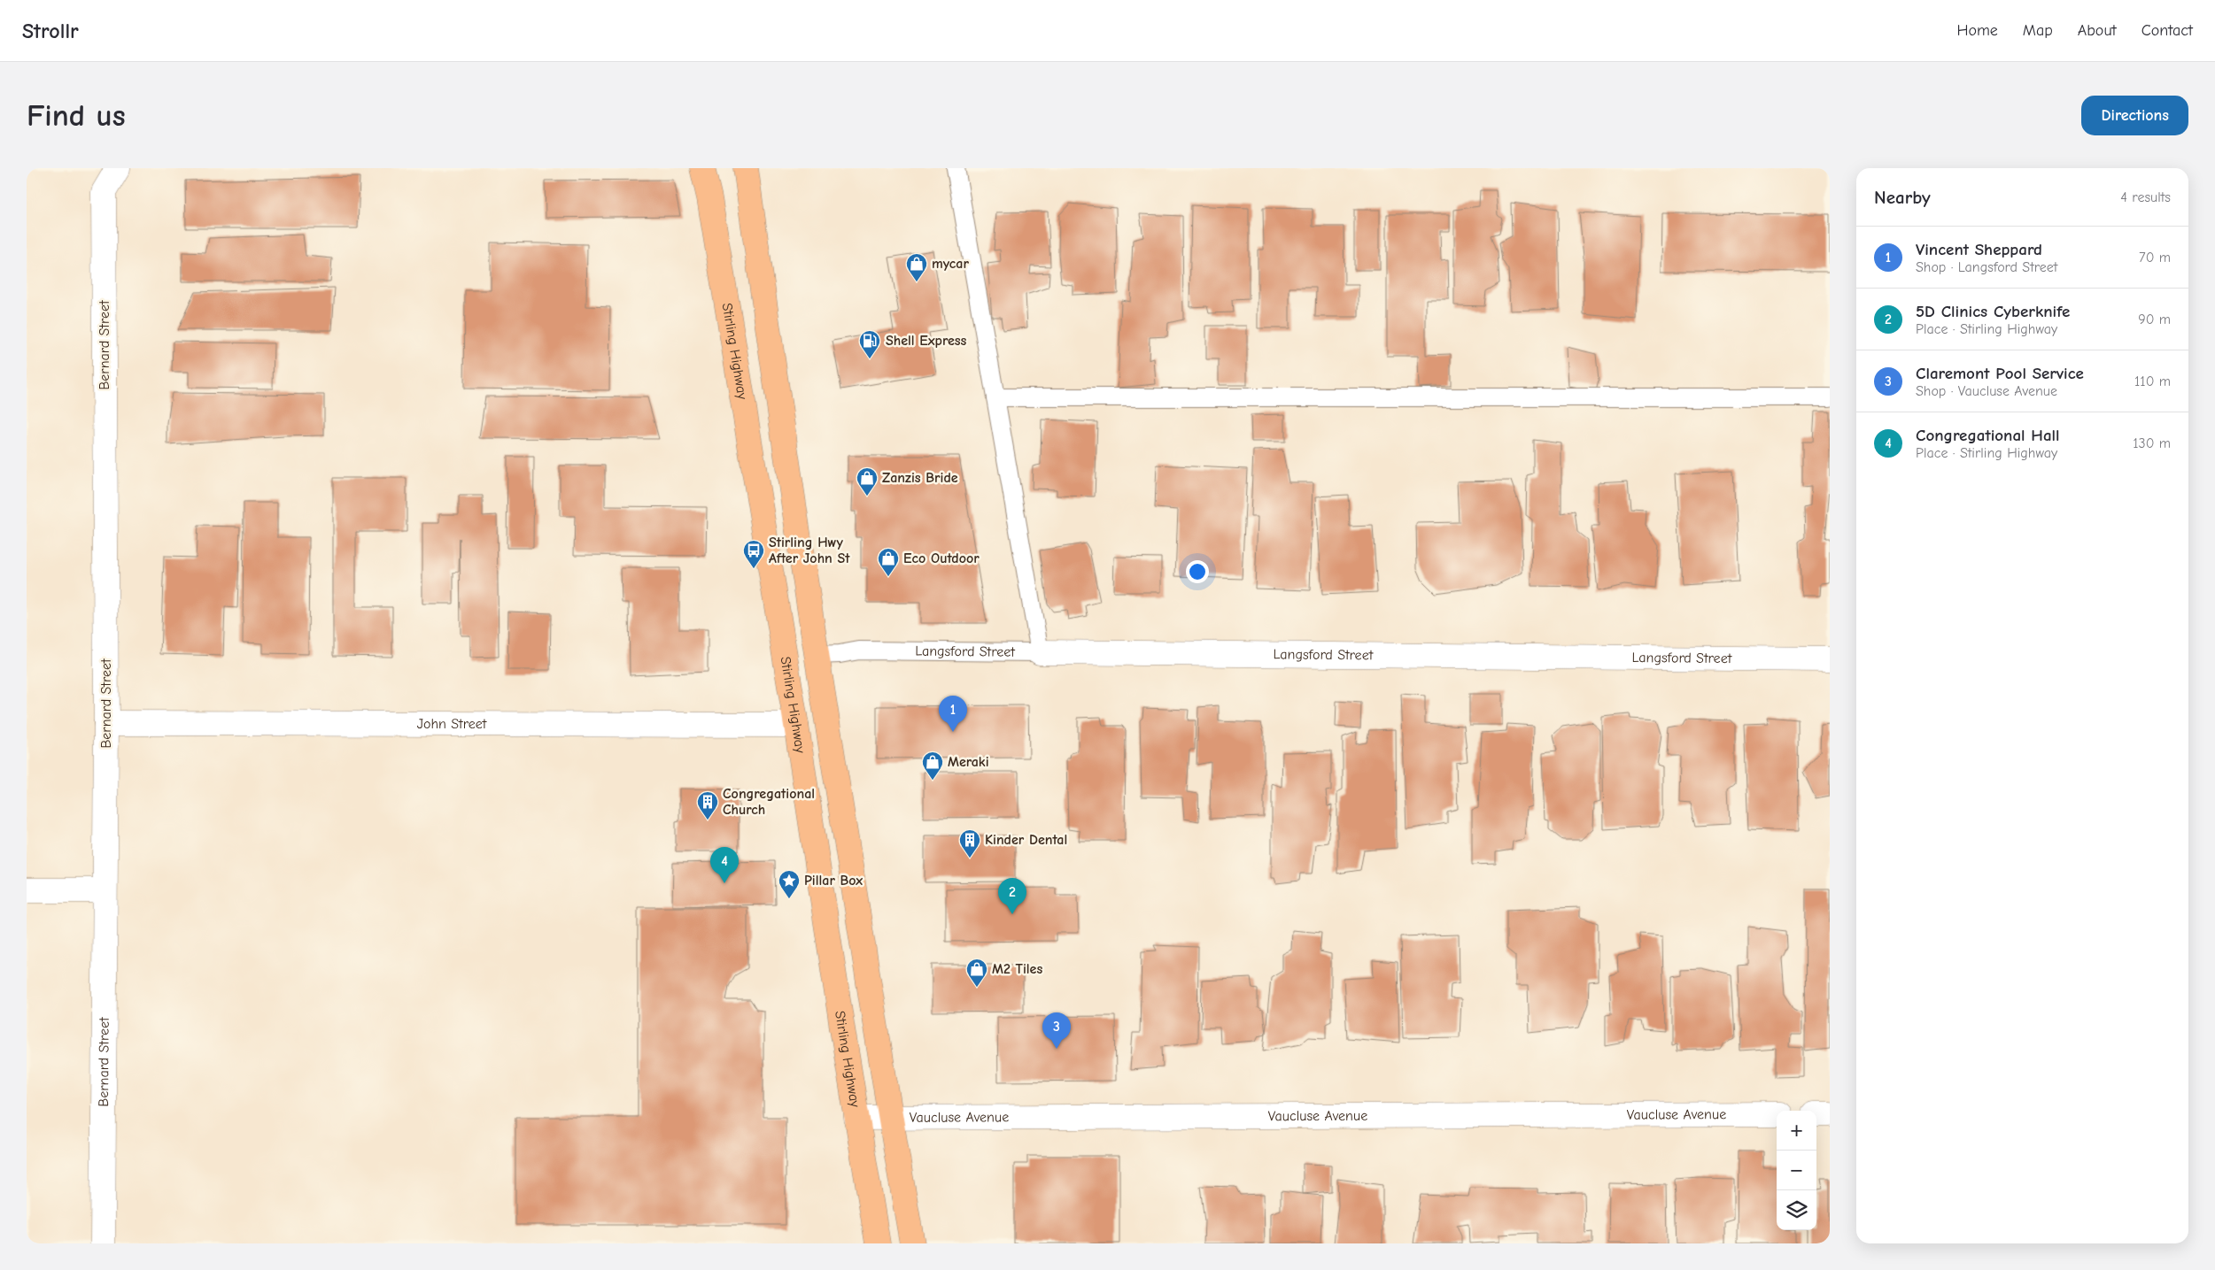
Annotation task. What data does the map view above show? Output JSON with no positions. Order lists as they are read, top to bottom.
{
  "streets": {
    "highway": ["Stirling Highway"],
    "street": [
      "Bernard Street",
      "Langsford Street",
      "John Street",
      "Vaucluse Avenue"
    ]
  },
  "crossings": [
    ["Bernard Street", "John Street"],
    ["Stirling Highway", "John Street"],
    ["Stirling Highway", "Vaucluse Avenue"]
  ],
  "places": {
    "shop": [
      "mycar",
      "Zanzis Bride",
      "Eco Outdoor",
      "Meraki",
      "M2 Tiles"
    ],
    "fuel station": ["Shell Express"],
    "bus stop": ["Stirling Hwy After John St"],
    "building": ["Congregational Church", "Kinder Dental"],
    "place": ["Pillar Box"]
  },
  "page": {
    "header": "Strollr",
    "nav": [
      "Home",
      "Map",
      "About",
      "Contact"
    ],
    "buttons": "Directions",
    "title": "Find us",
    "heading": ["Nearby", "4 results"],
    "list": [
      {
        "mark": "1",
        "name": "Vincent Sheppard",
        "note": "Shop · Langsford Street",
        "value": "70 m"
      },
      {
        "mark": "2",
        "name": "5D Clinics Cyberknife",
        "note": "Place · Stirling Highway",
        "value": "90 m"
      },
      {
        "mark": "3",
        "name": "Claremont Pool Service",
        "note": "Shop · Vaucluse Avenue",
        "value": "110 m"
      },
      {
        "mark": "4",
        "name": "Congregational Hall",
        "note": "Place · Stirling Highway",
        "value": "130 m"
      }
    ],
    "pins": [
      "1",
      "4",
      "2",
      "3"
    ],
    "map_buttons": ["+", "−"]
  }
}
